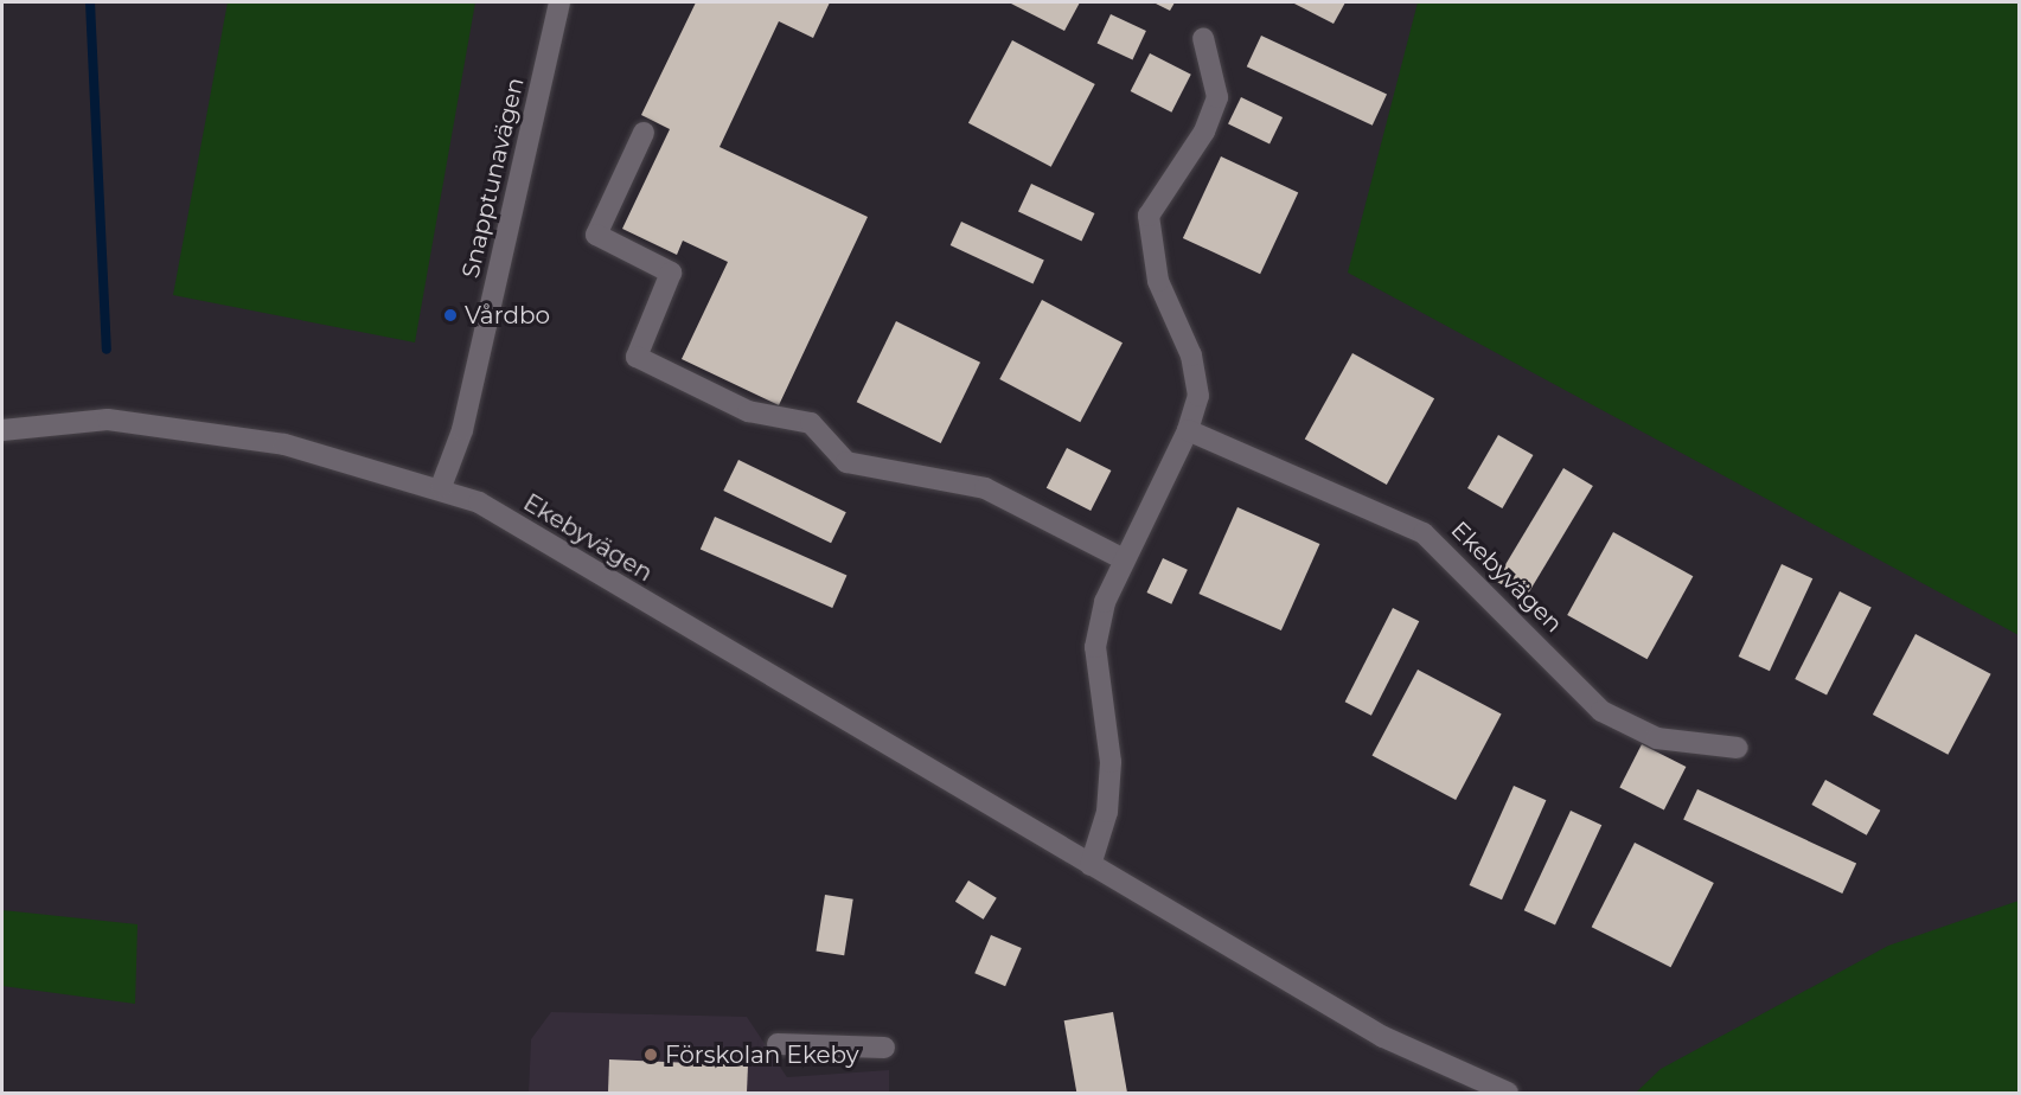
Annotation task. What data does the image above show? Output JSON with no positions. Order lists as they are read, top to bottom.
{
  "streets": {
    "street": ["Snapptunavägen", "Ekebyvägen"]
  },
  "crossings": [
    ["Snapptunavägen", "Ekebyvägen"]
  ],
  "places": ["Vårdbo", "Förskolan Ekeby"]
}
